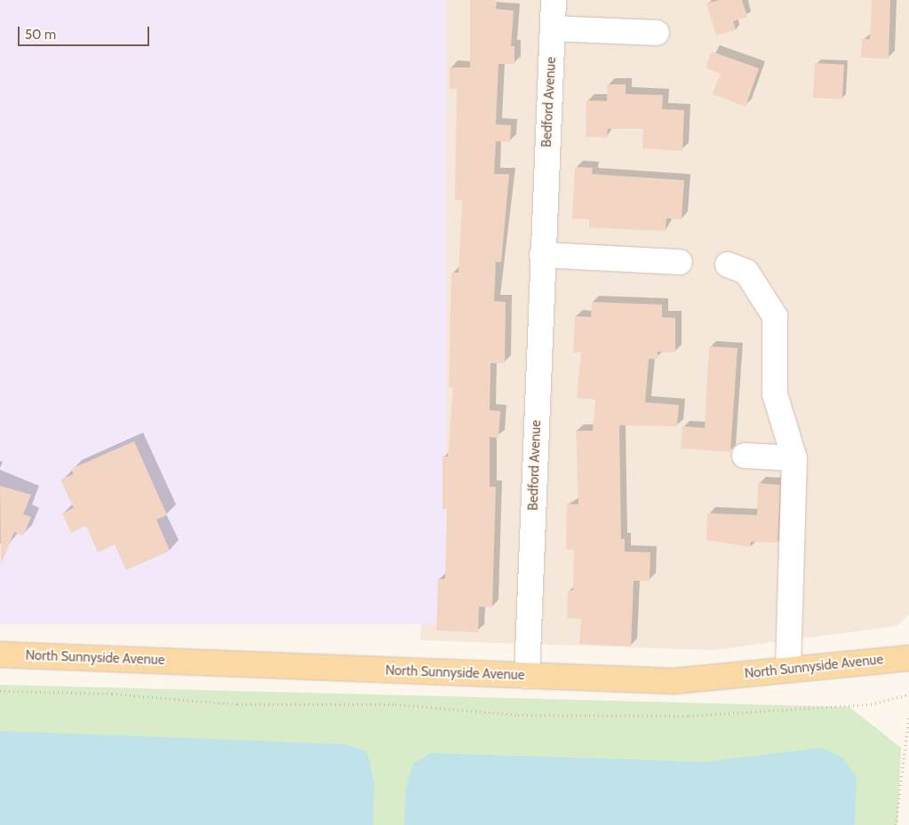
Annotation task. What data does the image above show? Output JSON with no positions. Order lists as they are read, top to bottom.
{
  "streets": {
    "main road": ["North Sunnyside Avenue"],
    "street": ["Bedford Avenue"]
  },
  "crossings": [
    ["Bedford Avenue", "North Sunnyside Avenue"]
  ],
  "scale_bar": "50 m"
}
